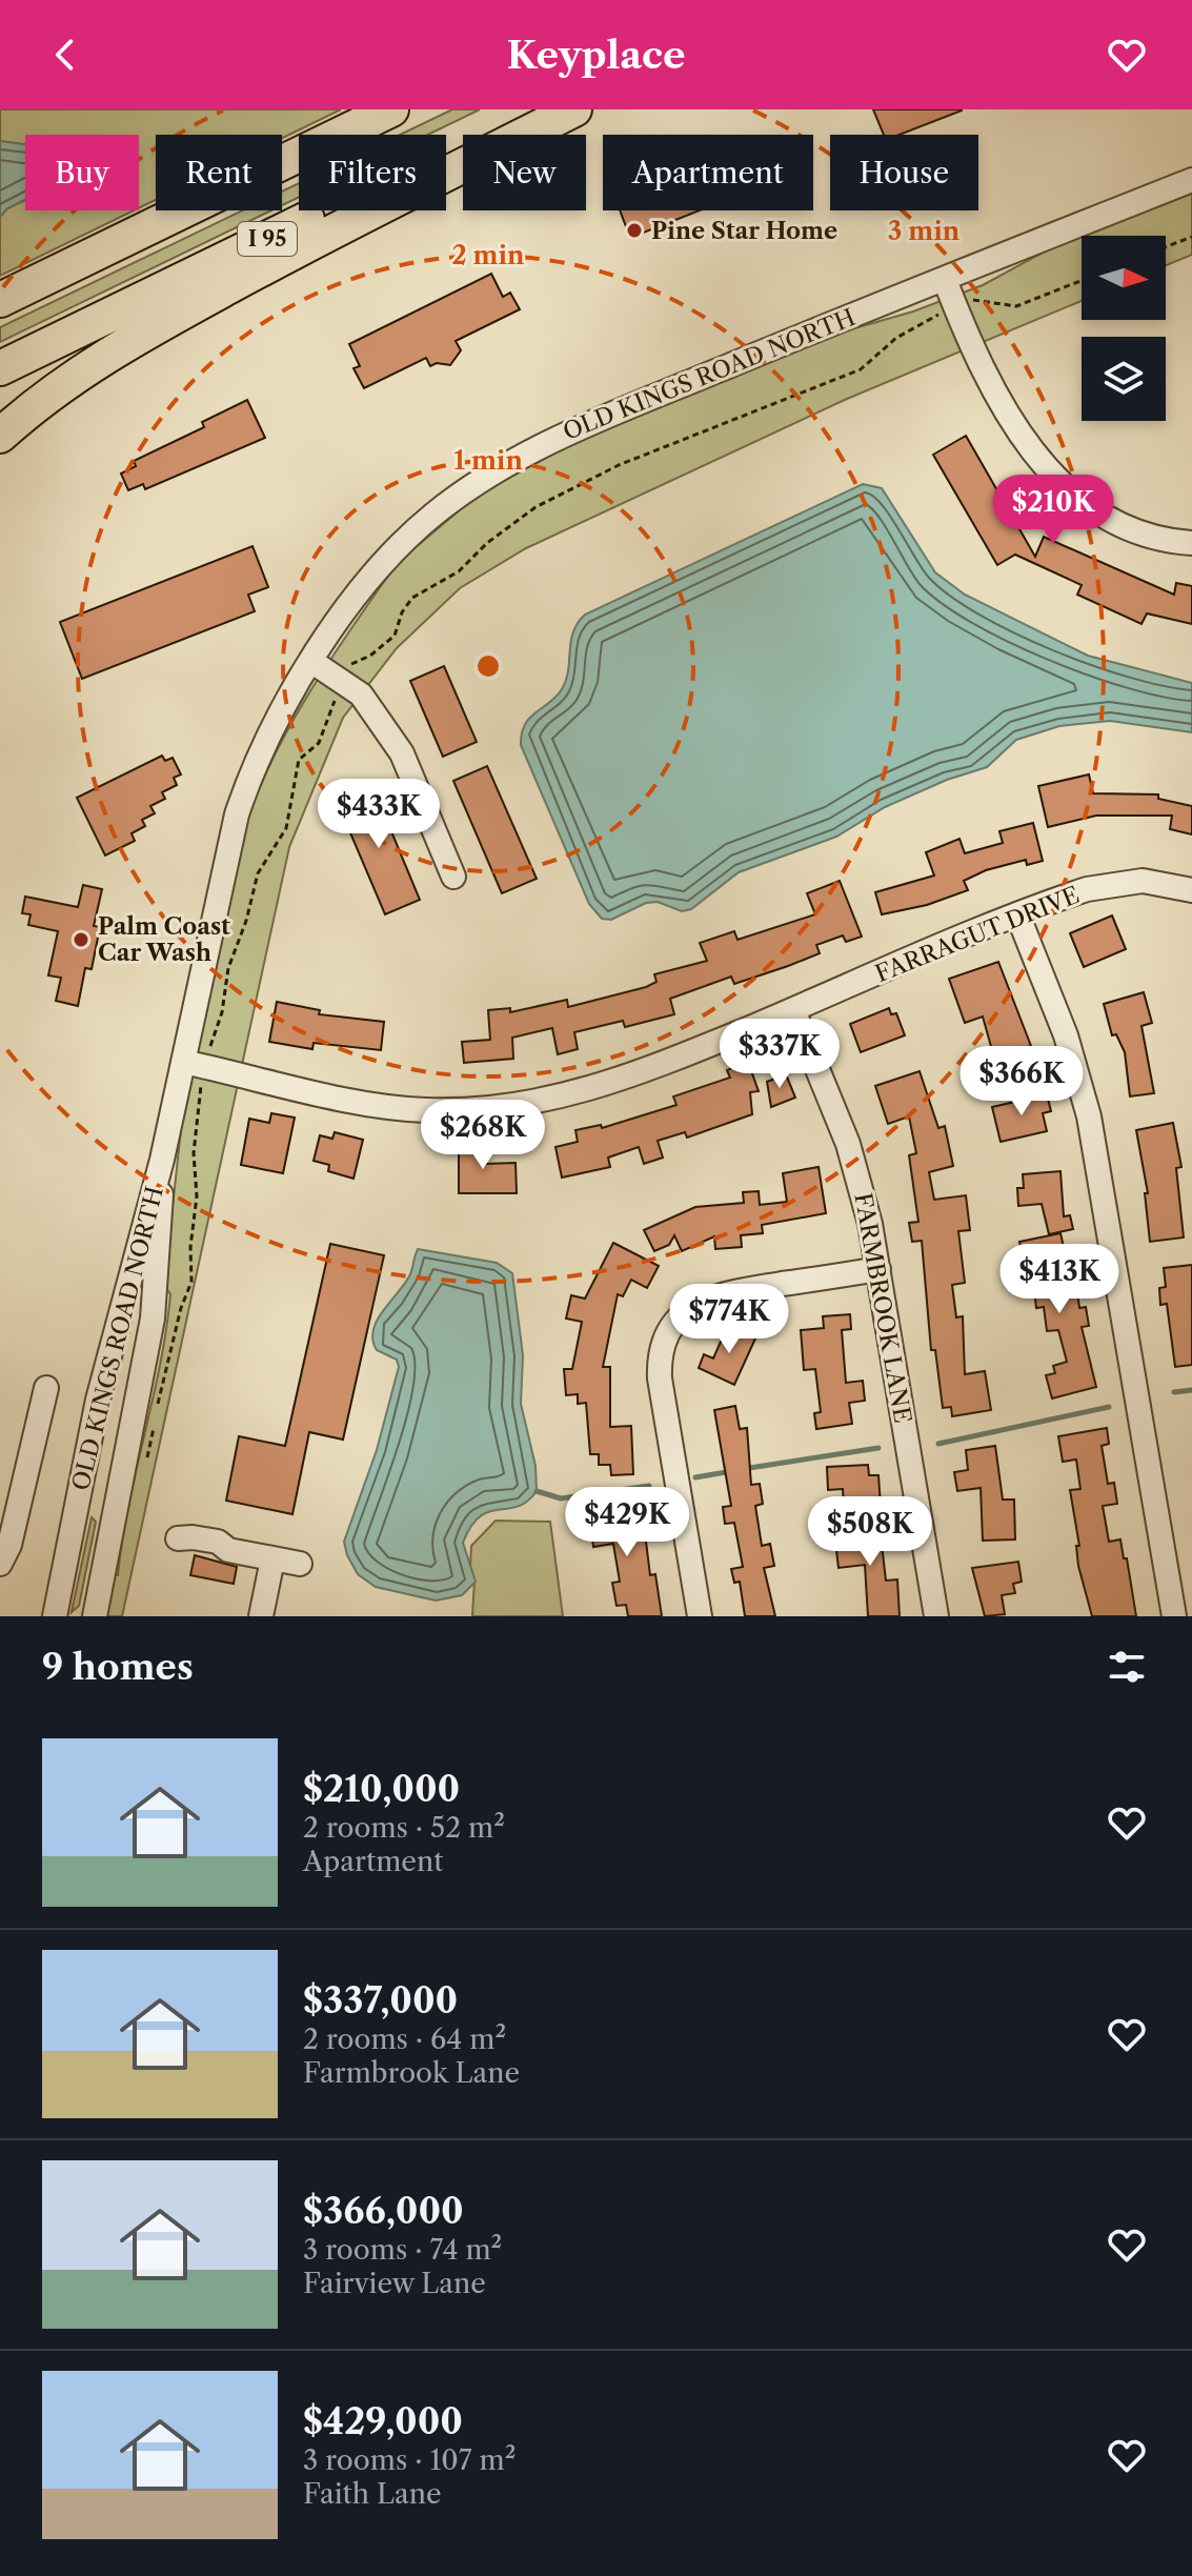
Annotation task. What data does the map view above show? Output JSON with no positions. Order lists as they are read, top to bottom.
{
  "streets": {
    "highway": ["I 95"],
    "street": ["OLD KINGS ROAD NORTH", "FARRAGUT DRIVE", "FARMBROOK LANE"]
  },
  "crossings": [
    ["OLD KINGS ROAD NORTH", "FARRAGUT DRIVE"],
    ["FARRAGUT DRIVE", "FARMBROOK LANE"]
  ],
  "places": ["Pine Star Home", "Palm Coast Car Wash"],
  "north": "right",
  "page": {
    "header": "Keyplace",
    "chip": [
      "Buy",
      "Rent",
      "Filters",
      "New",
      "Apartment",
      "House"
    ],
    "price": [
      "$210K",
      "$433K",
      "$337K",
      "$366K",
      "$268K",
      "$413K",
      "$774K",
      "$429K",
      "$508K"
    ],
    "heading": "9 homes",
    "list": [
      {
        "name": "$210,000",
        "note": "2 rooms · 52 m² · Apartment"
      },
      {
        "name": "$337,000",
        "note": "2 rooms · 64 m² · Farmbrook Lane"
      },
      {
        "name": "$366,000",
        "note": "3 rooms · 74 m² · Fairview Lane"
      },
      {
        "name": "$429,000",
        "note": "3 rooms · 107 m² · Faith Lane"
      }
    ]
  },
  "rings": ["3 min", "2 min", "1 min"]
}
